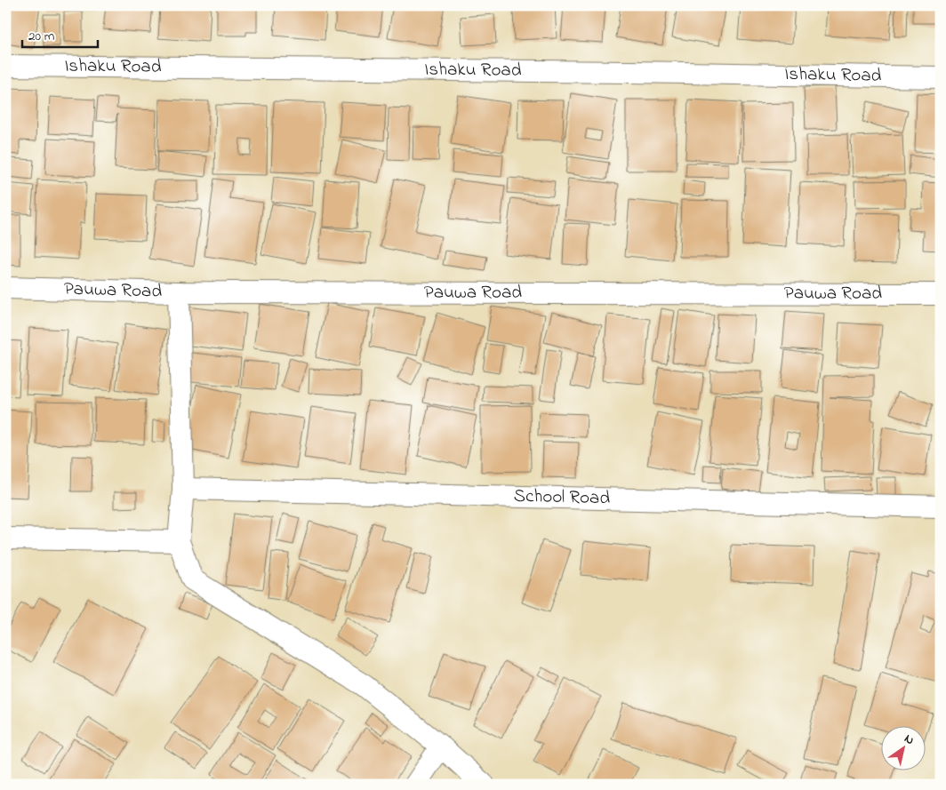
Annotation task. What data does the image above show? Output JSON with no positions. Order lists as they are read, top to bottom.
{
  "streets": {
    "street": ["Ishaku Road", "Pauwa Road", "School Road"]
  },
  "scale_bar": "20 m",
  "north": "top right"
}
